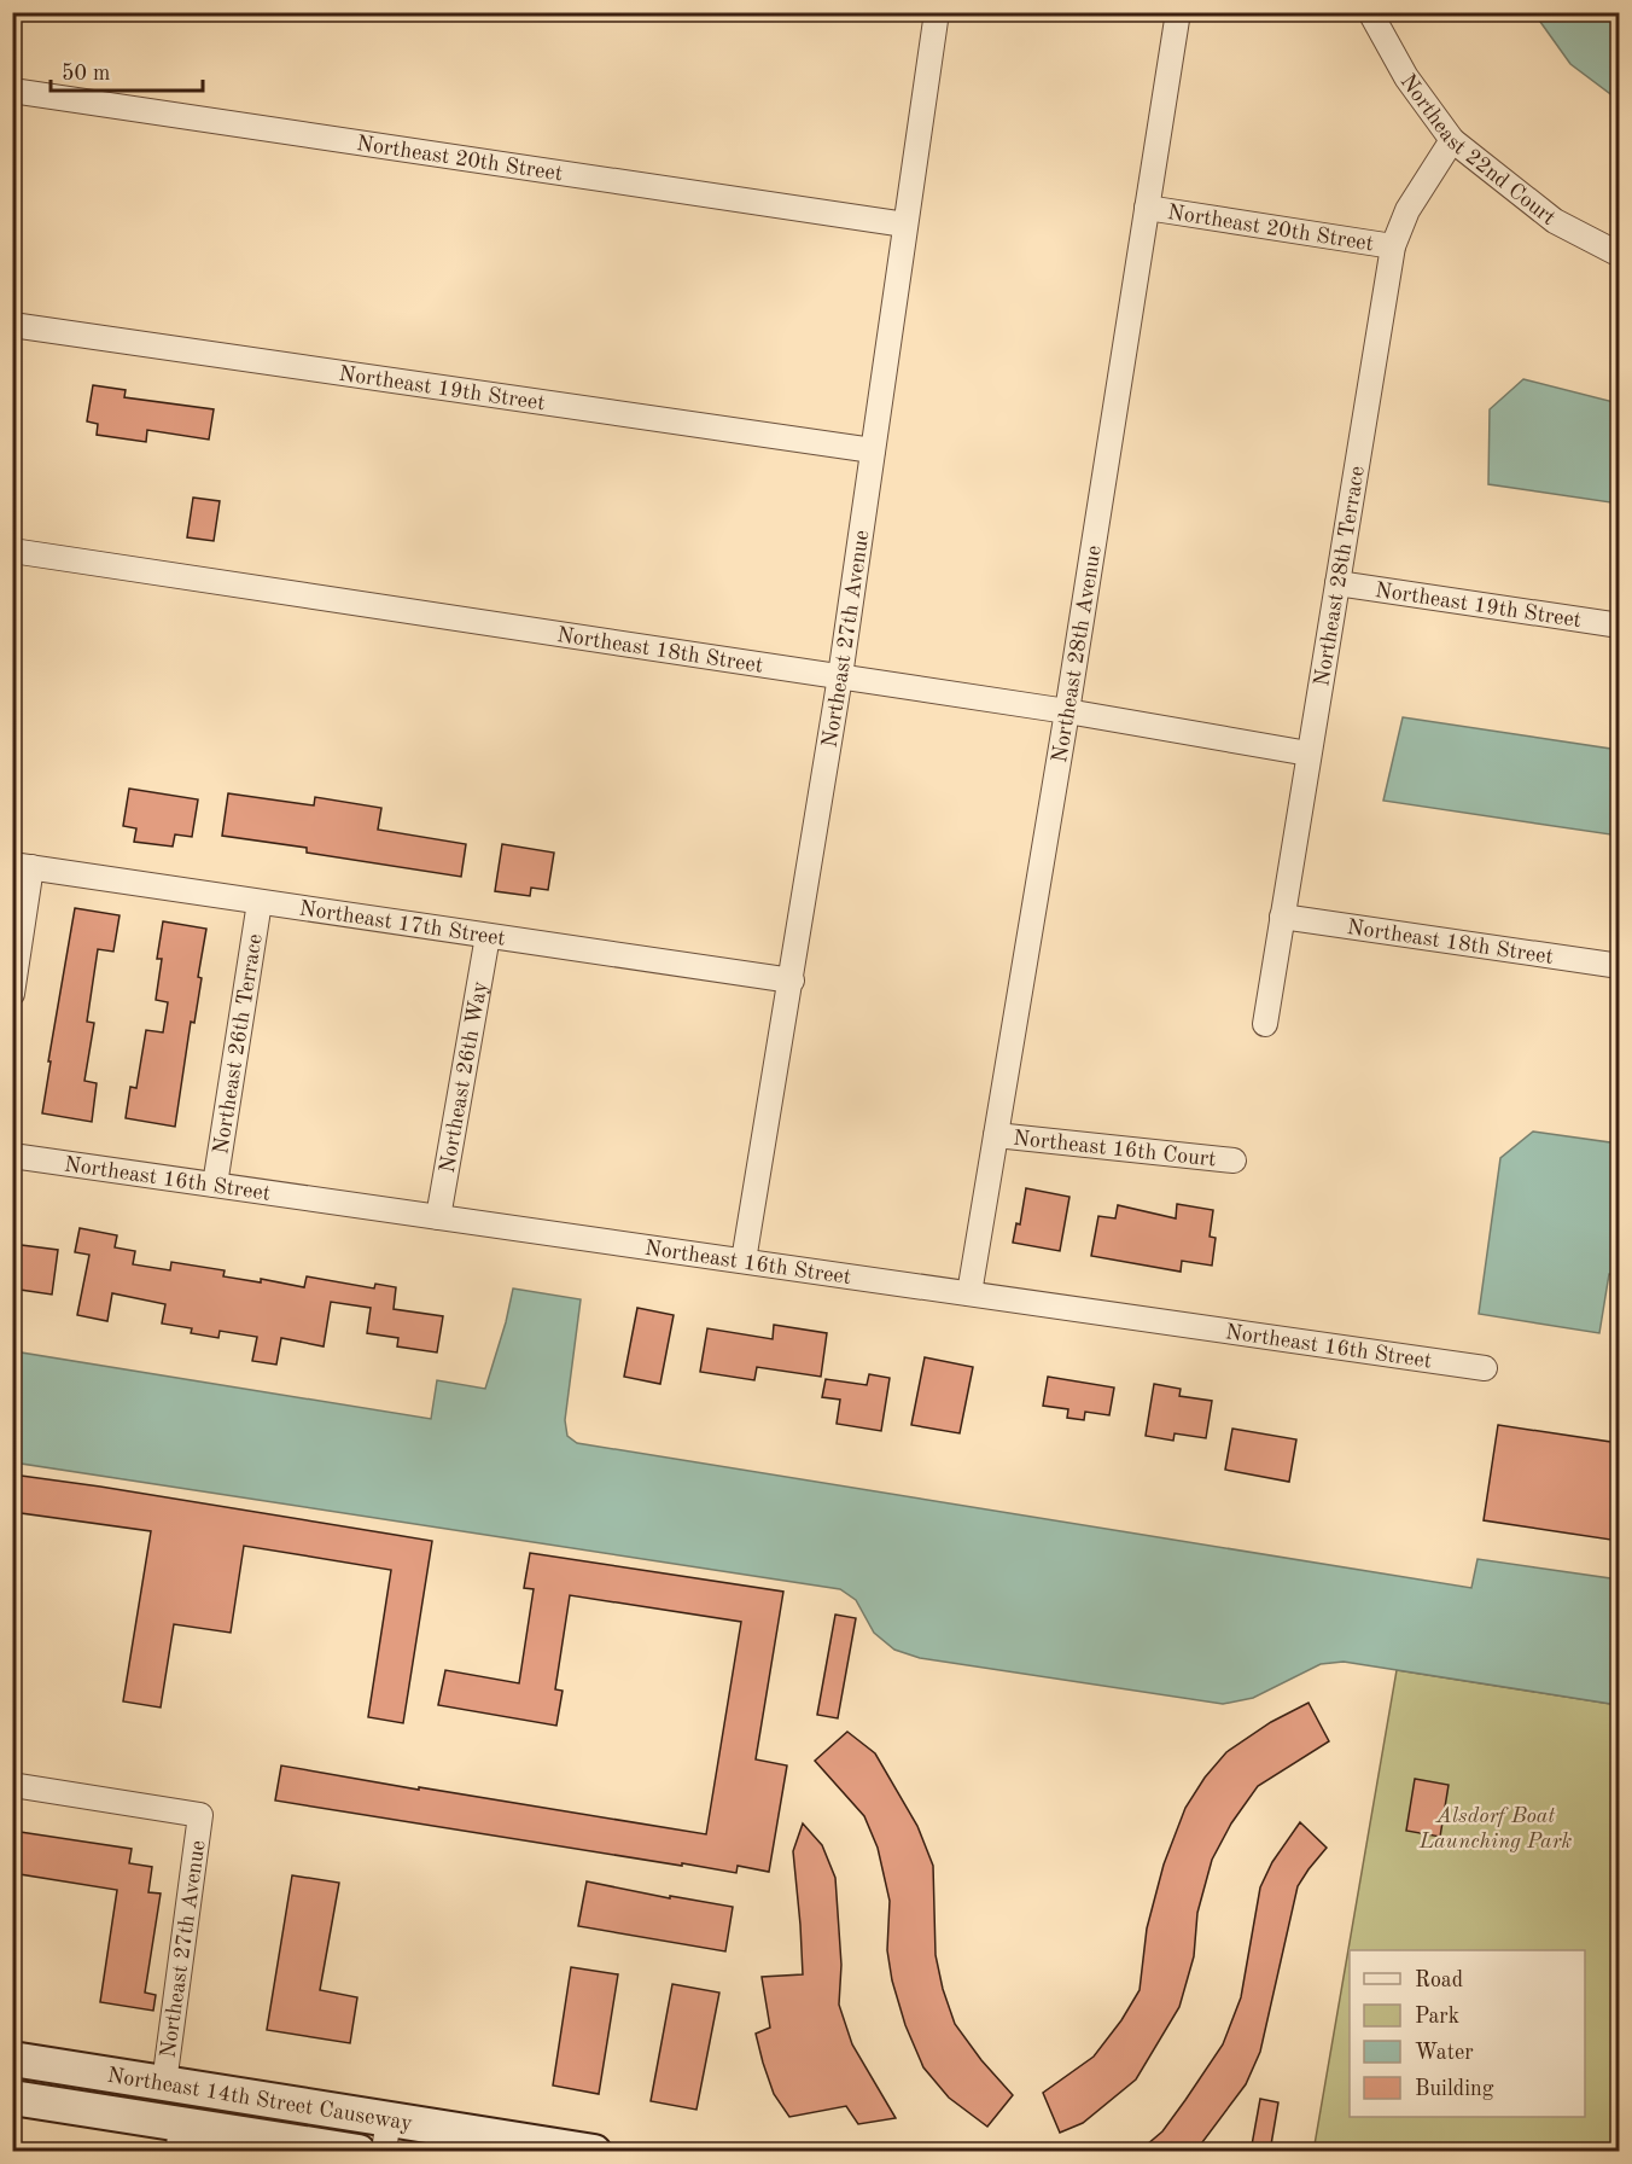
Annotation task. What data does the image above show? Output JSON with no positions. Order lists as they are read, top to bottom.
{
  "streets": {
    "main road": ["Northeast 14th Street Causeway"],
    "street": [
      "Northeast 22nd Court",
      "Northeast 20th Street",
      "Northeast 19th Street",
      "Northeast 28th Terrace",
      "Northeast 27th Avenue",
      "Northeast 18th Street",
      "Northeast 28th Avenue",
      "Northeast 17th Street",
      "Northeast 26th Terrace",
      "Northeast 26th Way",
      "Northeast 16th Court",
      "Northeast 16th Street"
    ]
  },
  "crossings": [
    ["Northeast 22nd Court", "Northeast 28th Terrace"],
    ["Northeast 20th Street", "Northeast 28th Terrace"],
    ["Northeast 20th Street", "Northeast 27th Avenue"],
    ["Northeast 20th Street", "Northeast 28th Avenue"],
    ["Northeast 19th Street", "Northeast 28th Terrace"],
    ["Northeast 19th Street", "Northeast 27th Avenue"],
    ["Northeast 28th Terrace", "Northeast 18th Street"],
    ["Northeast 27th Avenue", "Northeast 18th Street"],
    ["Northeast 27th Avenue", "Northeast 17th Street"],
    ["Northeast 27th Avenue", "Northeast 16th Street"],
    ["Northeast 27th Avenue", "Northeast 14th Street Causeway"],
    ["Northeast 18th Street", "Northeast 28th Avenue"],
    ["Northeast 28th Avenue", "Northeast 16th Court"],
    ["Northeast 28th Avenue", "Northeast 16th Street"],
    ["Northeast 17th Street", "Northeast 26th Terrace"],
    ["Northeast 17th Street", "Northeast 26th Way"],
    ["Northeast 26th Terrace", "Northeast 16th Street"],
    ["Northeast 26th Way", "Northeast 16th Street"]
  ],
  "parks": ["Alsdorf Boat Launching Park"],
  "legend": [
    "Road",
    "Park",
    "Water",
    "Building"
  ],
  "scale_bar": "50 m"
}
